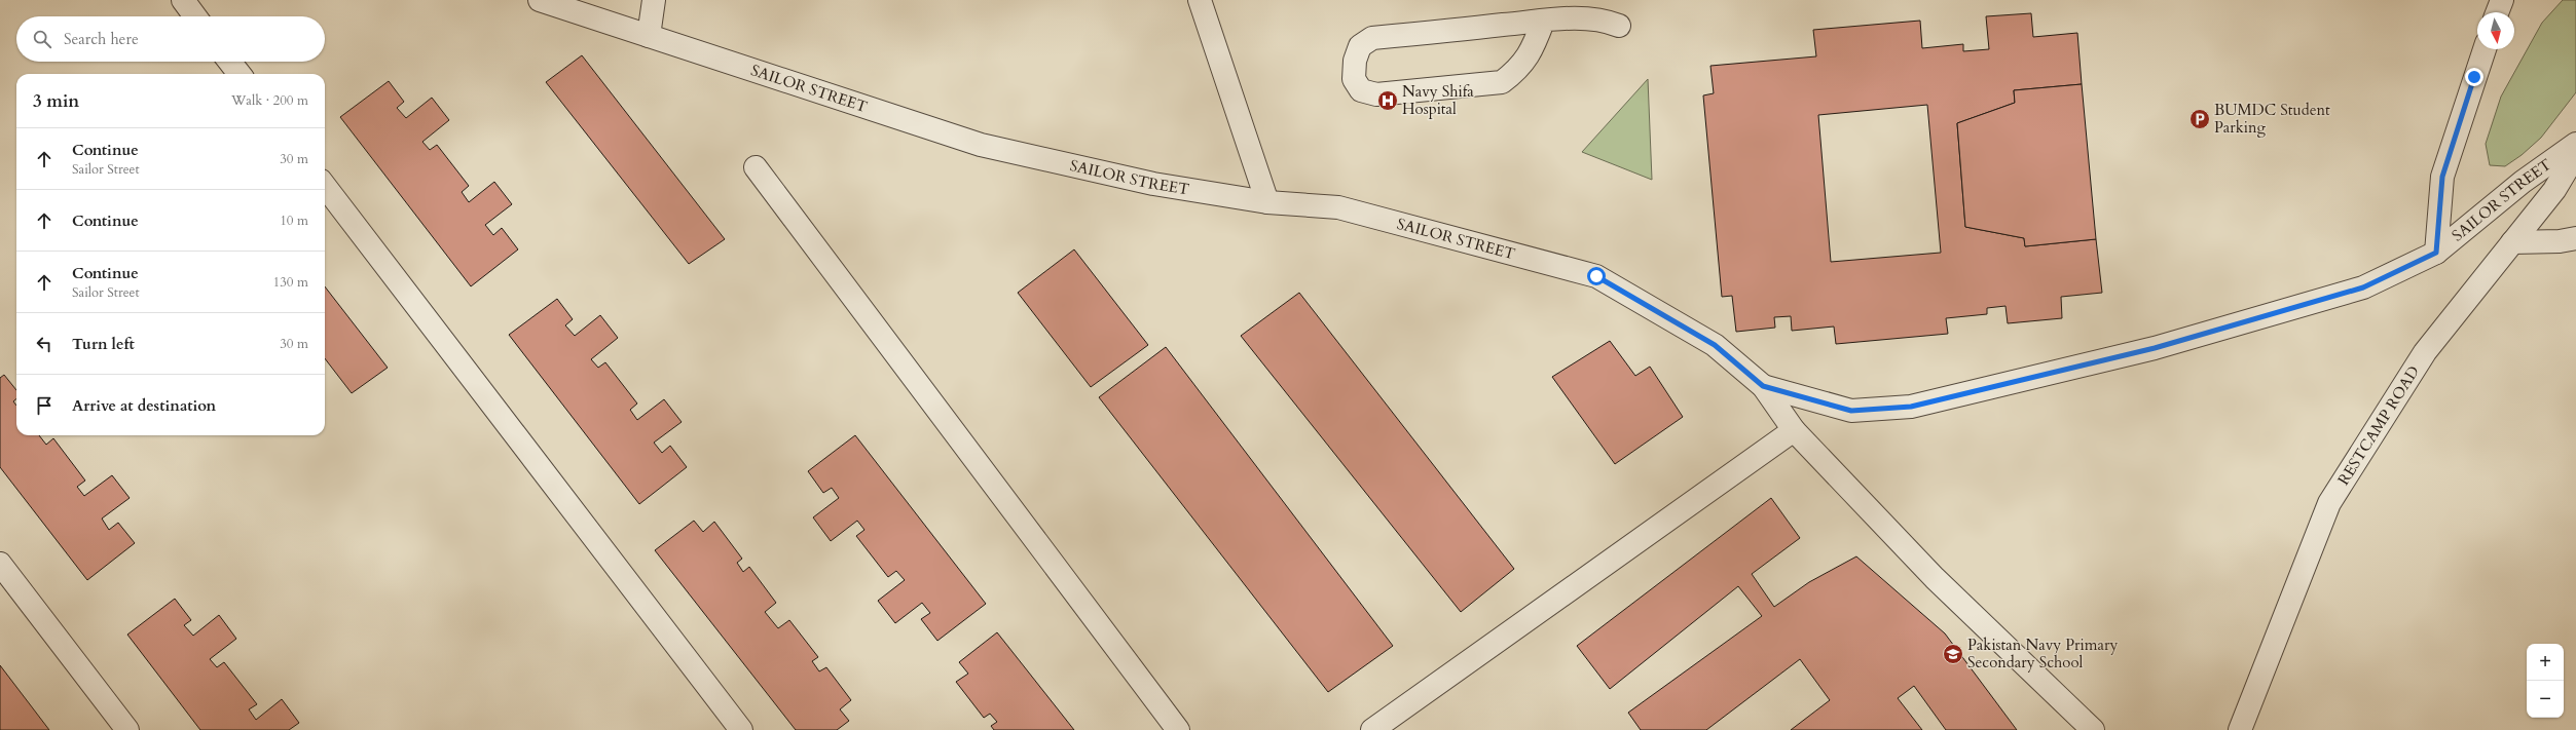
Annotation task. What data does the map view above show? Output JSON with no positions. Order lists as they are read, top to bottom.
{
  "streets": {
    "street": ["SAILOR STREET", "RESTCAMP ROAD"]
  },
  "places": {
    "hospital": ["Navy Shifa Hospital"],
    "parking": ["BUMDC Student Parking"],
    "school or university": ["Pakistan Navy Primary Secondary School"]
  },
  "north": "bottom",
  "page": {
    "search": "Search here",
    "heading": ["3 min", "Walk · 200 m"],
    "list": [
      ["Continue", "Sailor Street", "30 m"],
      ["Continue", "10 m"],
      ["Continue", "Sailor Street", "130 m"],
      ["Turn left", "30 m"],
      "Arrive at destination"
    ],
    "map_buttons": ["+", "−"]
  }
}
